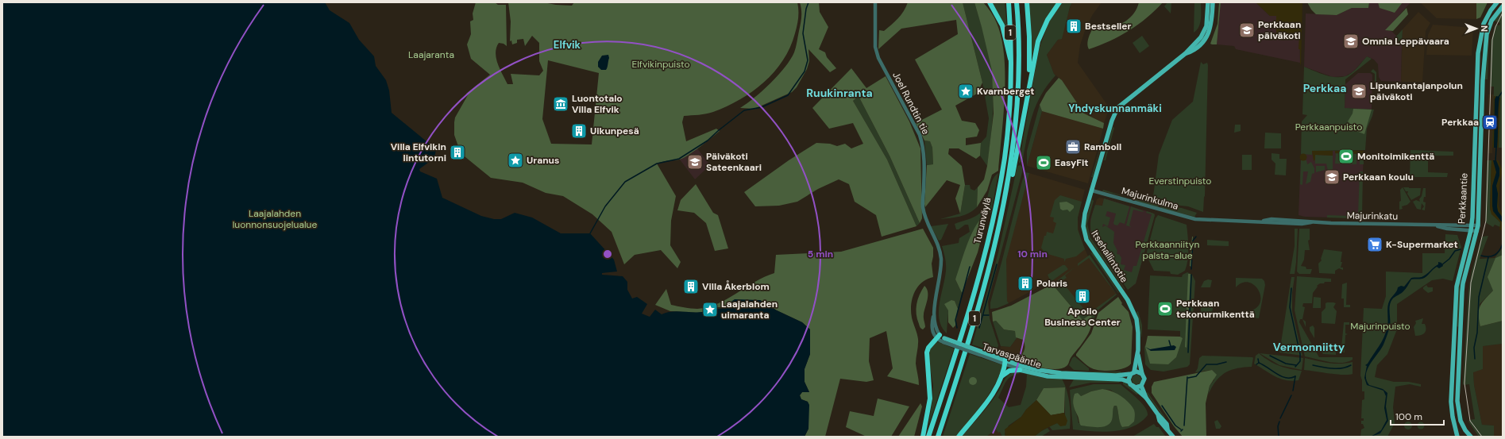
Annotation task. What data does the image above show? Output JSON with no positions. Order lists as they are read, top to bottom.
{
  "streets": {
    "highway": ["1", "Turunväylä"],
    "main road": ["Perkkaantie", "Itsehallintotie", "Tarvaspääntie"],
    "street": ["Joel Rundtin tie", "Majurinkulma", "Majurinkatu"]
  },
  "crossings": [
    ["Joel Rundtin tie", "Tarvaspääntie"],
    ["Majurinkulma", "Majurinkatu"],
    ["Majurinkulma", "Itsehallintotie"],
    ["Perkkaantie", "Majurinkatu"],
    ["Itsehallintotie", "Tarvaspääntie"]
  ],
  "districts": [
    "Elfvik",
    "Perkkaa",
    "Ruukinranta",
    "Yhdyskunnanmäki",
    "Vermonniitty"
  ],
  "parks": [
    "Laajaranta",
    "Elfvikinpuisto",
    "Perkkaanpuisto",
    "Everstinpuisto",
    "Laajalahden luonnonsuojelualue",
    "Perkkaanniityn palsta-alue",
    "Majurinpuisto"
  ],
  "places": {
    "building": [
      "Bestseller",
      "Uikunpesä",
      "Villa Elfvikin lintutorni",
      "Polaris",
      "Villa Åkerblom",
      "Apollo Business Center"
    ],
    "school or university": [
      "Perkkaan päiväkoti",
      "Omnia Leppävaara",
      "Lipunkantajanpolun päiväkoti",
      "Päiväkoti Sateenkaari",
      "Perkkaan koulu"
    ],
    "place": ["Kvarnberget", "Uranus", "Laajalahden uimaranta"],
    "museum": ["Luontotalo Villa Elfvik"],
    "station": ["Perkkaa"],
    "office": ["Ramboll"],
    "sports": ["Monitoimikenttä", "EasyFit", "Perkkaan tekonurmikenttä"],
    "supermarket": ["K-Supermarket"]
  },
  "scale_bar": "100 m",
  "north": "right",
  "rings": ["5 min", "10 min"]
}
